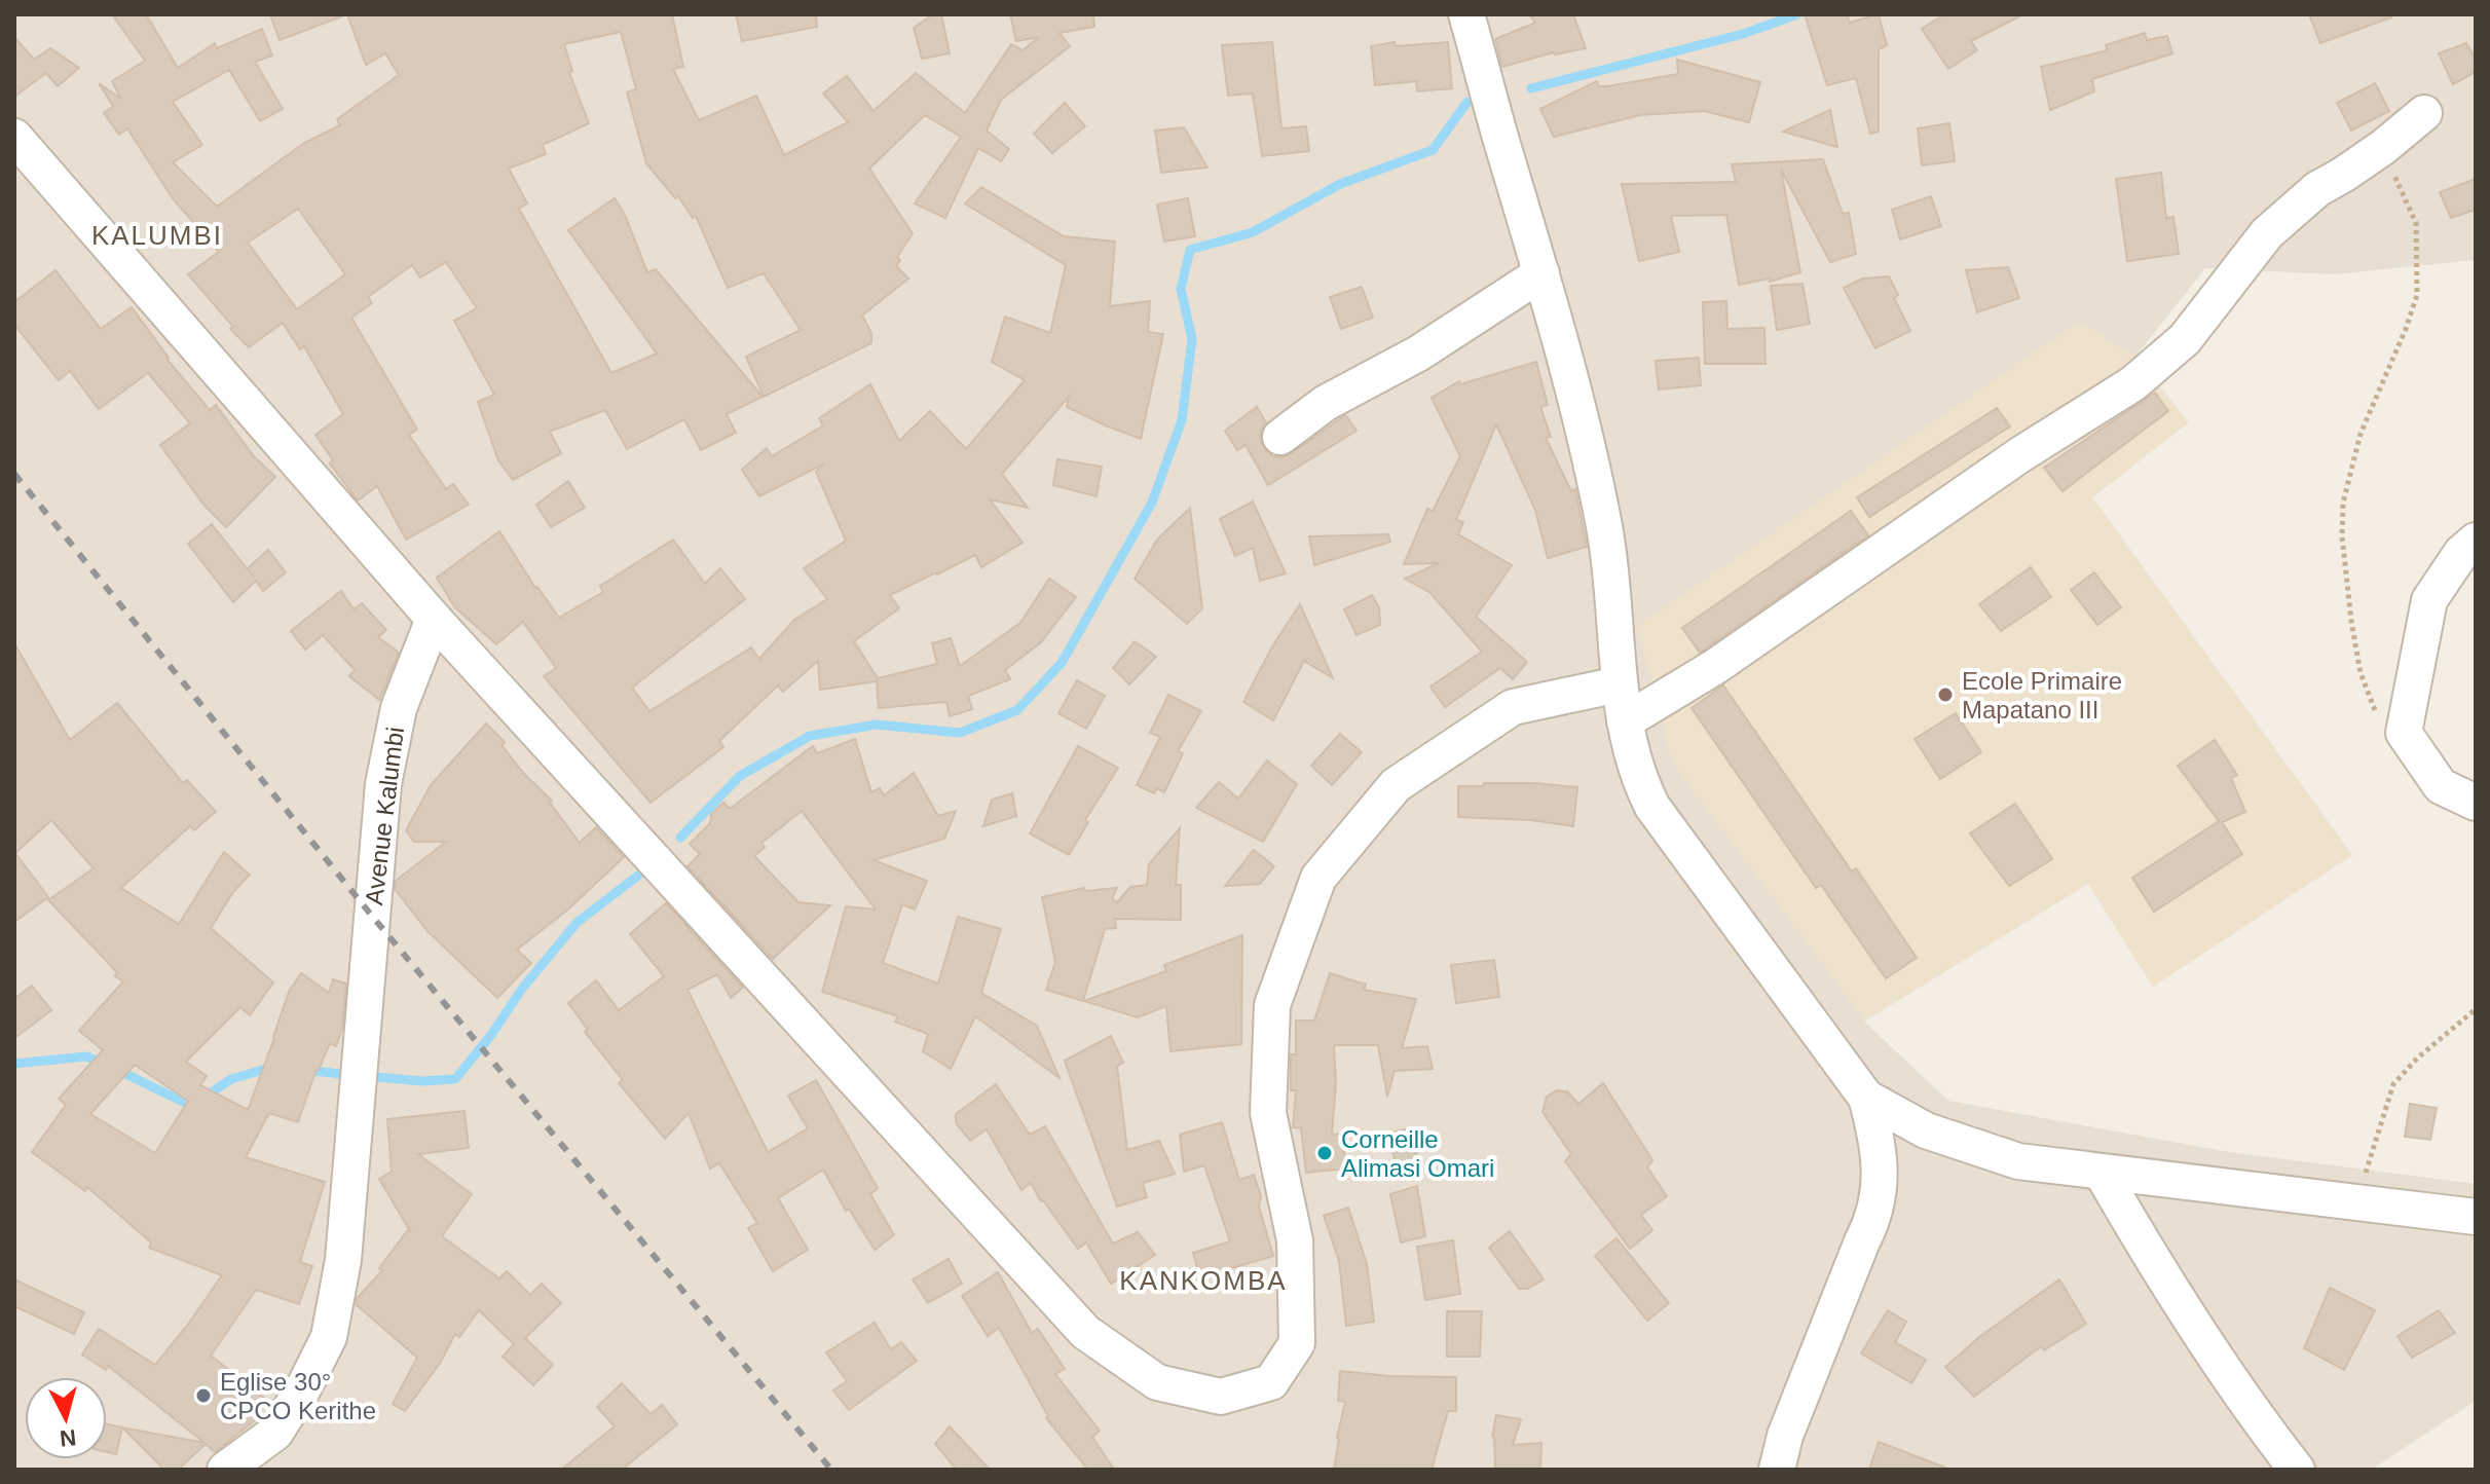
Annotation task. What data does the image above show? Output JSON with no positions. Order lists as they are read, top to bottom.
{
  "streets": {
    "street": ["Avenue Kalumbi"]
  },
  "districts": ["KALUMBI", "KANKOMBA"],
  "places": ["Ecole Primaire Mapatano III", "Corneille Alimasi Omari", "Eglise 30° CPCO Kerithe"],
  "north": "bottom"
}
